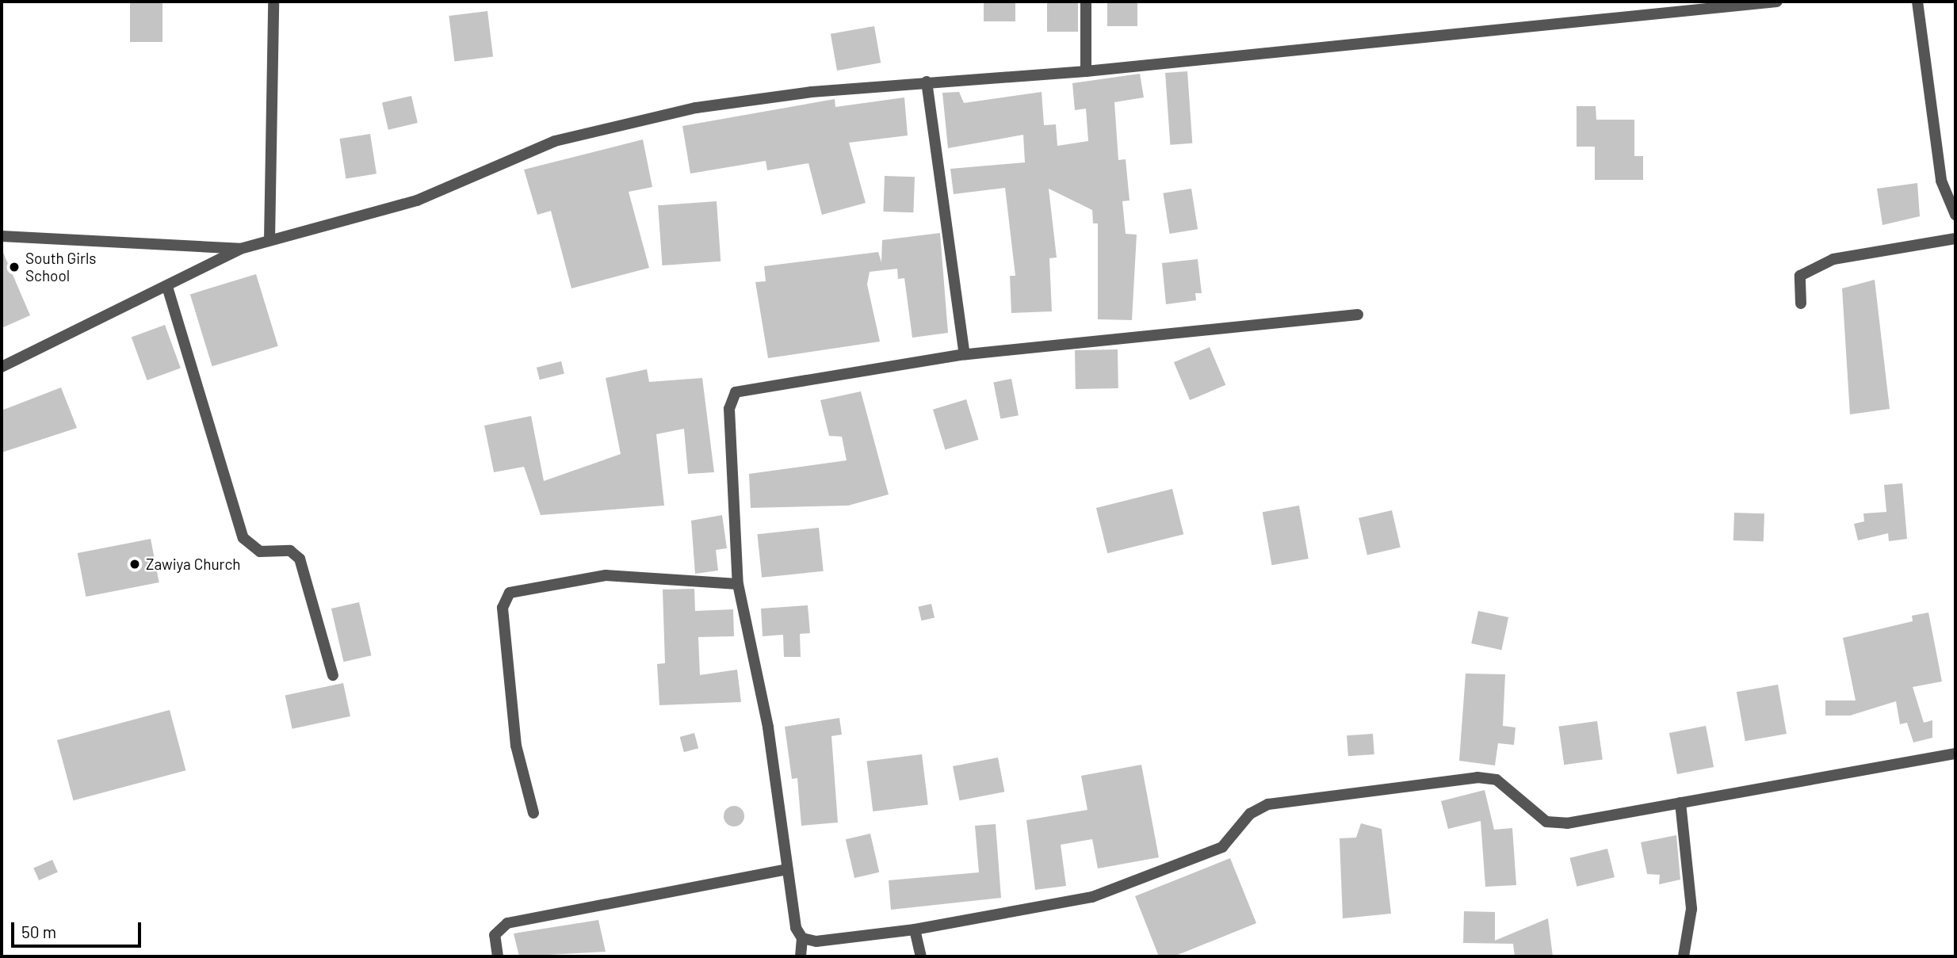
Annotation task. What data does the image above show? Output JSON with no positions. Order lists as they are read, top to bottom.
{
  "places": ["South Girls School", "Zawiya Church"],
  "scale_bar": "50 m"
}
